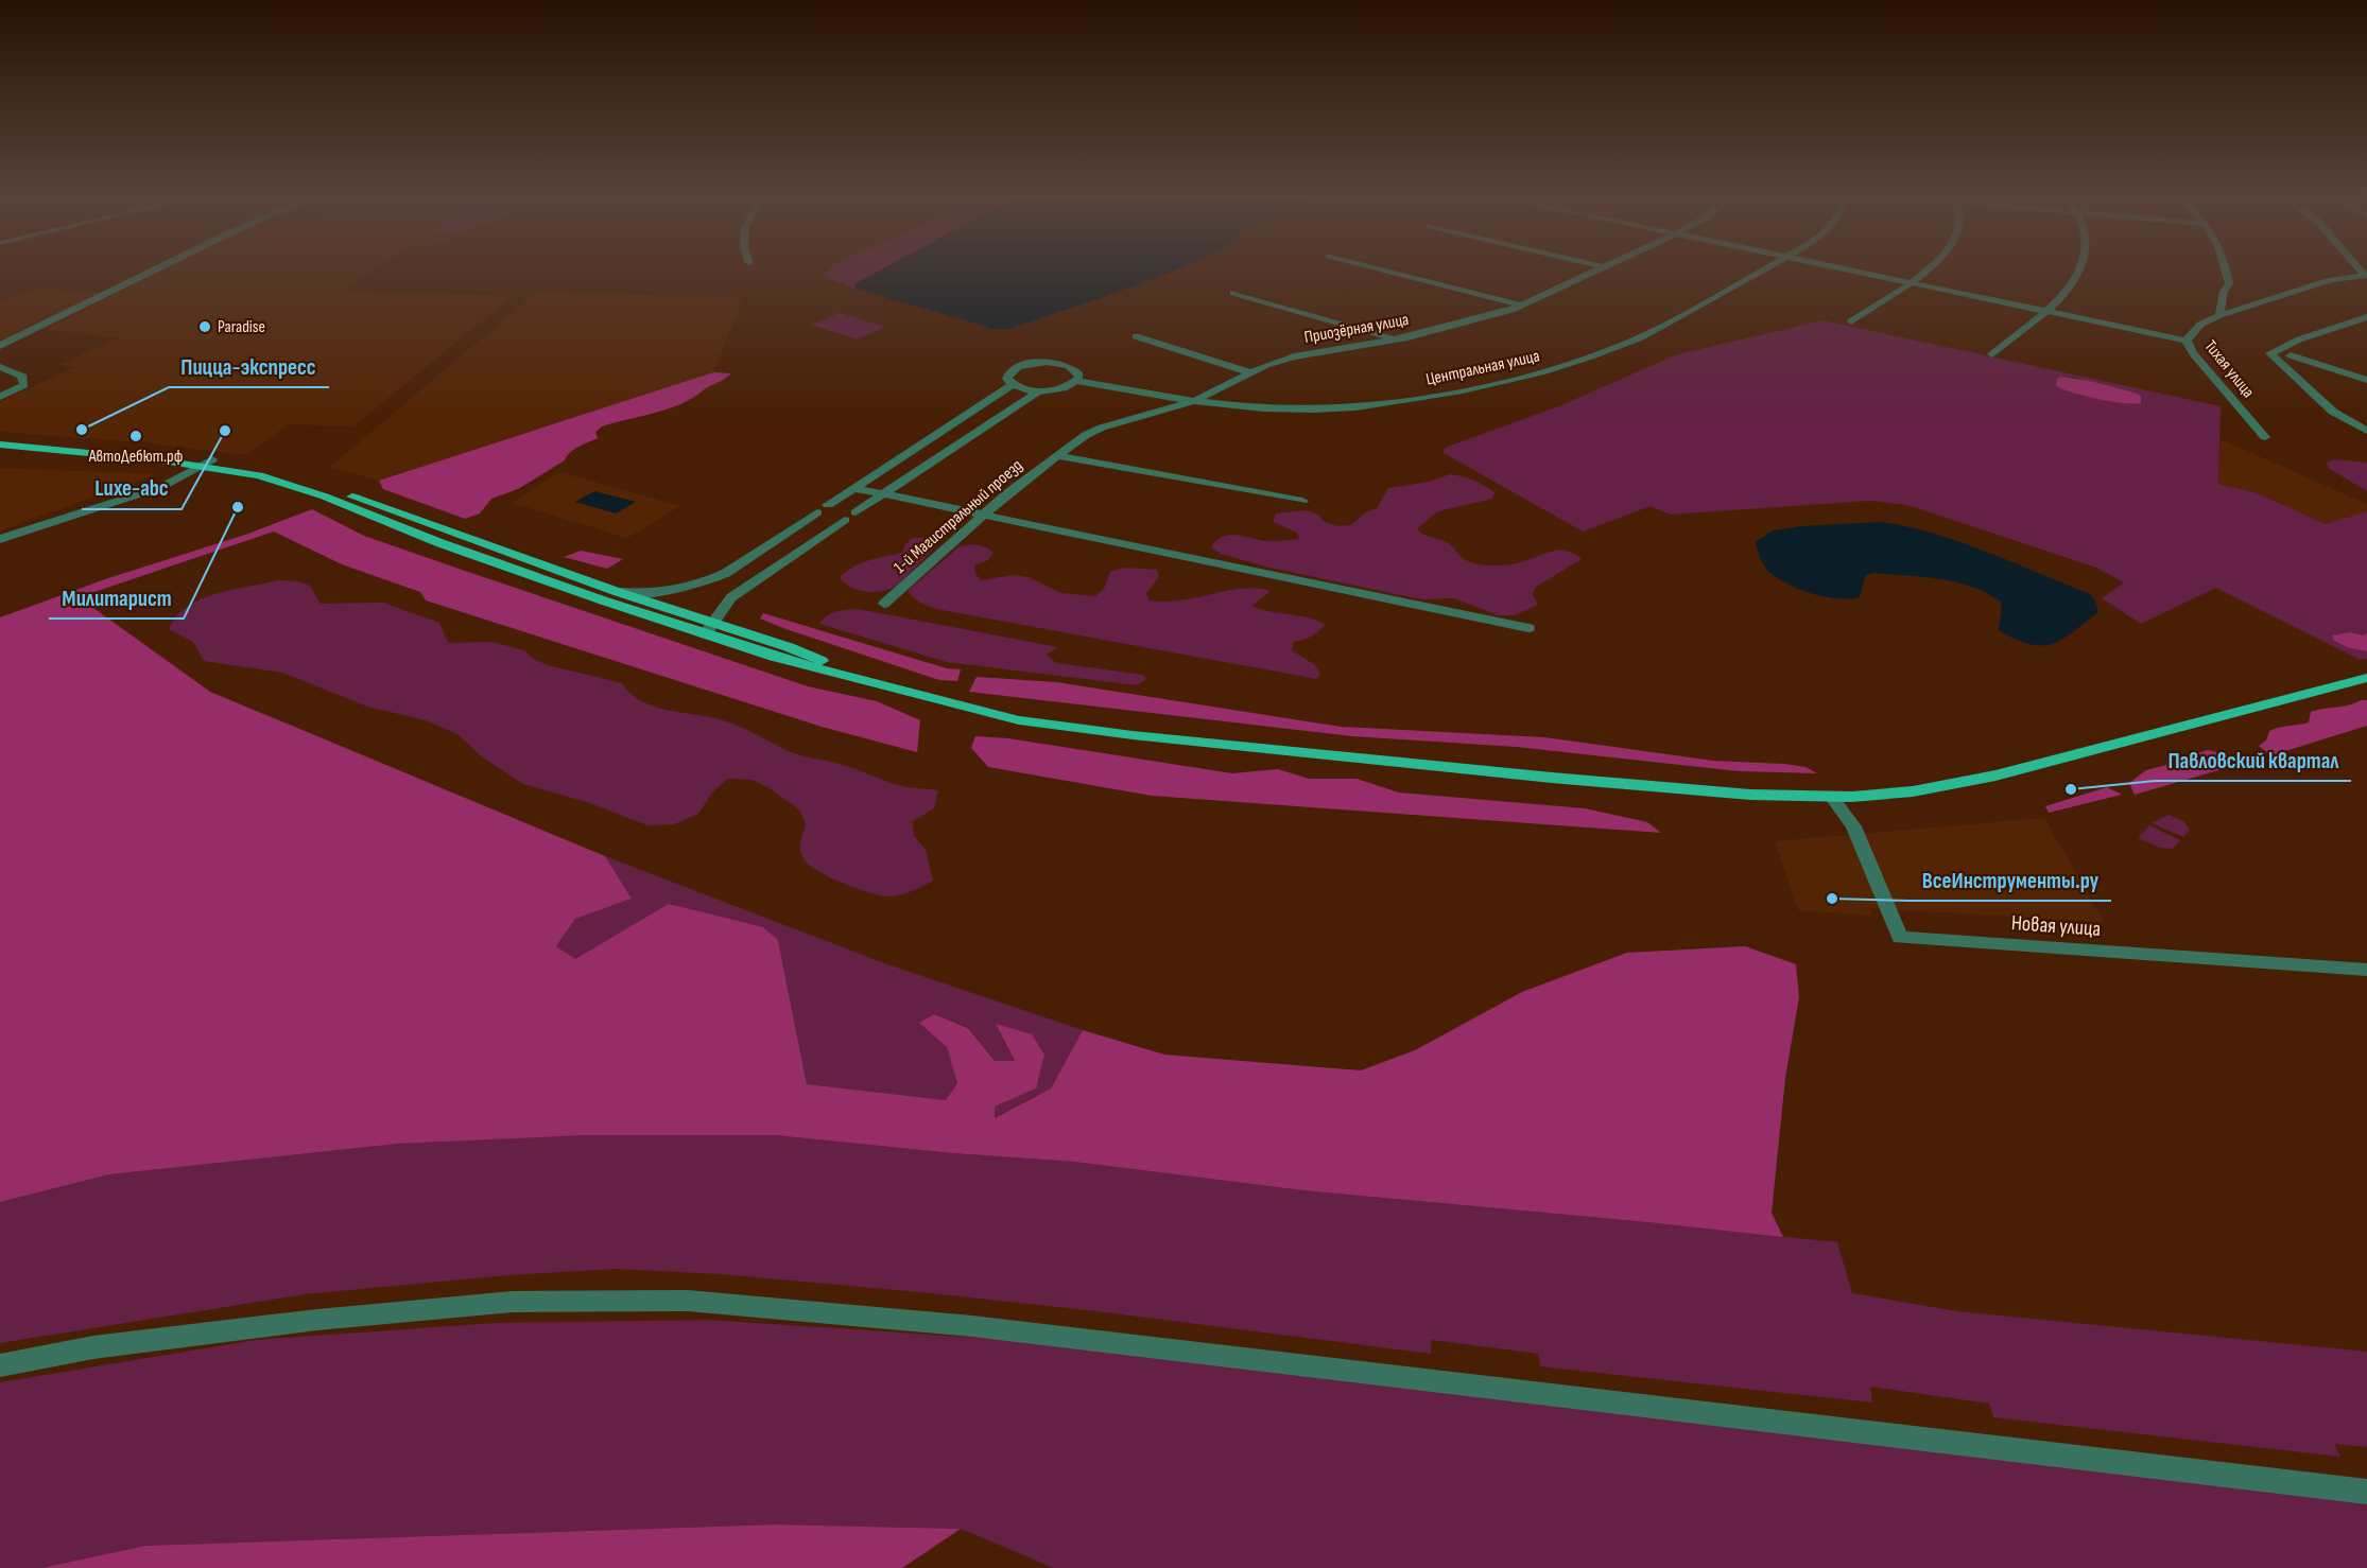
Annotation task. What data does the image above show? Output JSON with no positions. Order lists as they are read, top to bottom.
{
  "streets": {
    "street": [
      "Приозёрная улица",
      "Центральная улица",
      "Тихая улица",
      "1-й Магистральный проезд",
      "Новая улица"
    ]
  },
  "crossings": [
    ["Приозёрная улица", "Центральная улица"],
    ["Приозёрная улица", "1-й Магистральный проезд"],
    ["Центральная улица", "1-й Магистральный проезд"]
  ],
  "places": [
    "Paradise",
    "Пицца-экспресс",
    "Luxe-abc",
    "АвтоДебют.рф",
    "Милитарист",
    "Павловский квартал",
    "ВсеИнструменты.ру"
  ]
}
